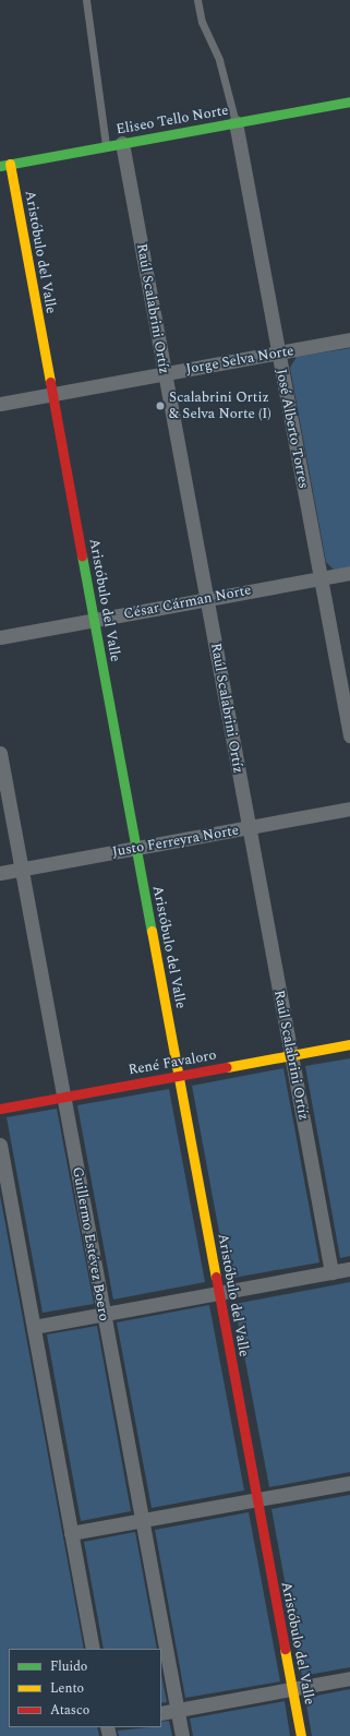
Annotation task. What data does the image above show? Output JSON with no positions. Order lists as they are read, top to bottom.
{
  "streets": {
    "street": [
      "Eliseo Tello Norte",
      "Aristóbulo del Valle",
      "Raúl Scalabrini Ortíz",
      "Jorge Selva Norte",
      "José Alberto Torres",
      "César Cárman Norte",
      "Justo Ferreyra Norte",
      "René Favaloro",
      "Guillermo Estévez Boero"
    ]
  },
  "crossings": [
    ["Eliseo Tello Norte", "Aristóbulo del Valle"],
    ["Eliseo Tello Norte", "Raúl Scalabrini Ortíz"],
    ["Eliseo Tello Norte", "José Alberto Torres"],
    ["Aristóbulo del Valle", "Jorge Selva Norte"],
    ["Aristóbulo del Valle", "César Cárman Norte"],
    ["Aristóbulo del Valle", "Justo Ferreyra Norte"],
    ["Aristóbulo del Valle", "René Favaloro"],
    ["Raúl Scalabrini Ortíz", "Jorge Selva Norte"],
    ["Raúl Scalabrini Ortíz", "César Cárman Norte"],
    ["Raúl Scalabrini Ortíz", "Justo Ferreyra Norte"],
    ["Raúl Scalabrini Ortíz", "René Favaloro"],
    ["Jorge Selva Norte", "José Alberto Torres"],
    ["José Alberto Torres", "César Cárman Norte"],
    ["Justo Ferreyra Norte", "Guillermo Estévez Boero"],
    ["René Favaloro", "Guillermo Estévez Boero"]
  ],
  "places": ["Scalabrini Ortiz & Selva Norte (I)"],
  "legend": ["Fluido", "Lento", "Atasco"]
}
